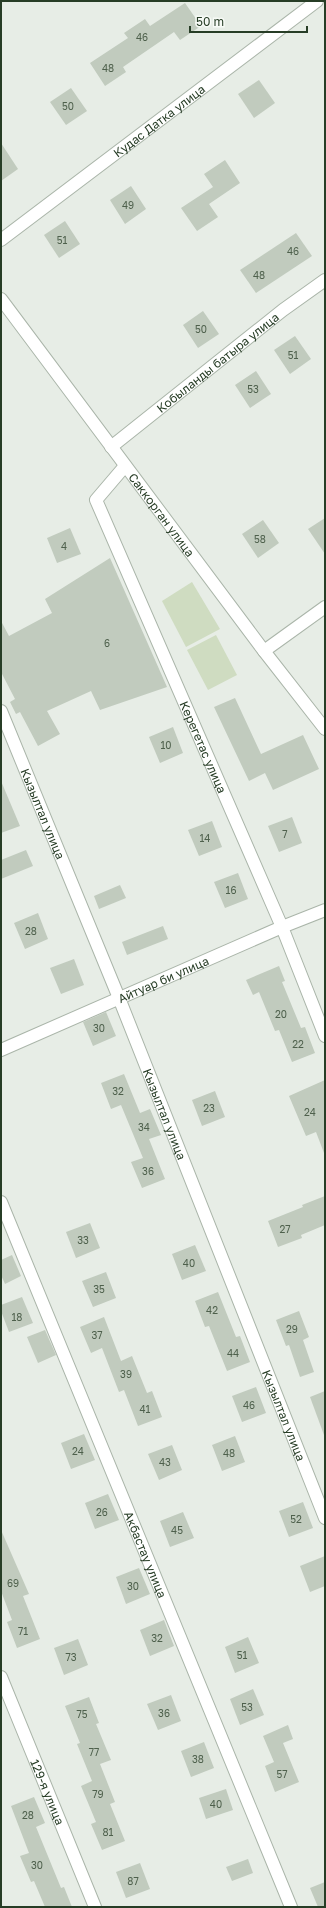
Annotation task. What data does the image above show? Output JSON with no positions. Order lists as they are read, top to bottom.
{
  "streets": {
    "street": [
      "Кудас Датка улица",
      "Кобыланды батыра улица",
      "Саккорган улица",
      "Керегетас улица",
      "Кызылтал улица",
      "Айтуар би улица",
      "Акбастау улица",
      "129-я улица"
    ]
  },
  "crossings": [
    ["Кобыланды батыра улица", "Саккорган улица"],
    ["Саккорган улица", "Керегетас улица"],
    ["Керегетас улица", "Айтуар би улица"],
    ["Кызылтал улица", "Айтуар би улица"]
  ],
  "house_numbers": [
    "46",
    "48",
    "50",
    "49",
    "51",
    "46",
    "48",
    "50",
    "51",
    "53",
    "58",
    "4",
    "6",
    "10",
    "7",
    "14",
    "16",
    "28",
    "20",
    "30",
    "22",
    "32",
    "23",
    "24",
    "34",
    "36",
    "27",
    "33",
    "40",
    "35",
    "42",
    "18",
    "29",
    "37",
    "44",
    "39",
    "46",
    "41",
    "24",
    "48",
    "43",
    "26",
    "52",
    "45",
    "69",
    "30",
    "71",
    "32",
    "51",
    "73",
    "53",
    "36",
    "75",
    "77",
    "38",
    "57",
    "79",
    "40",
    "28",
    "81",
    "30",
    "87"
  ],
  "scale_bar": "50 m"
}
